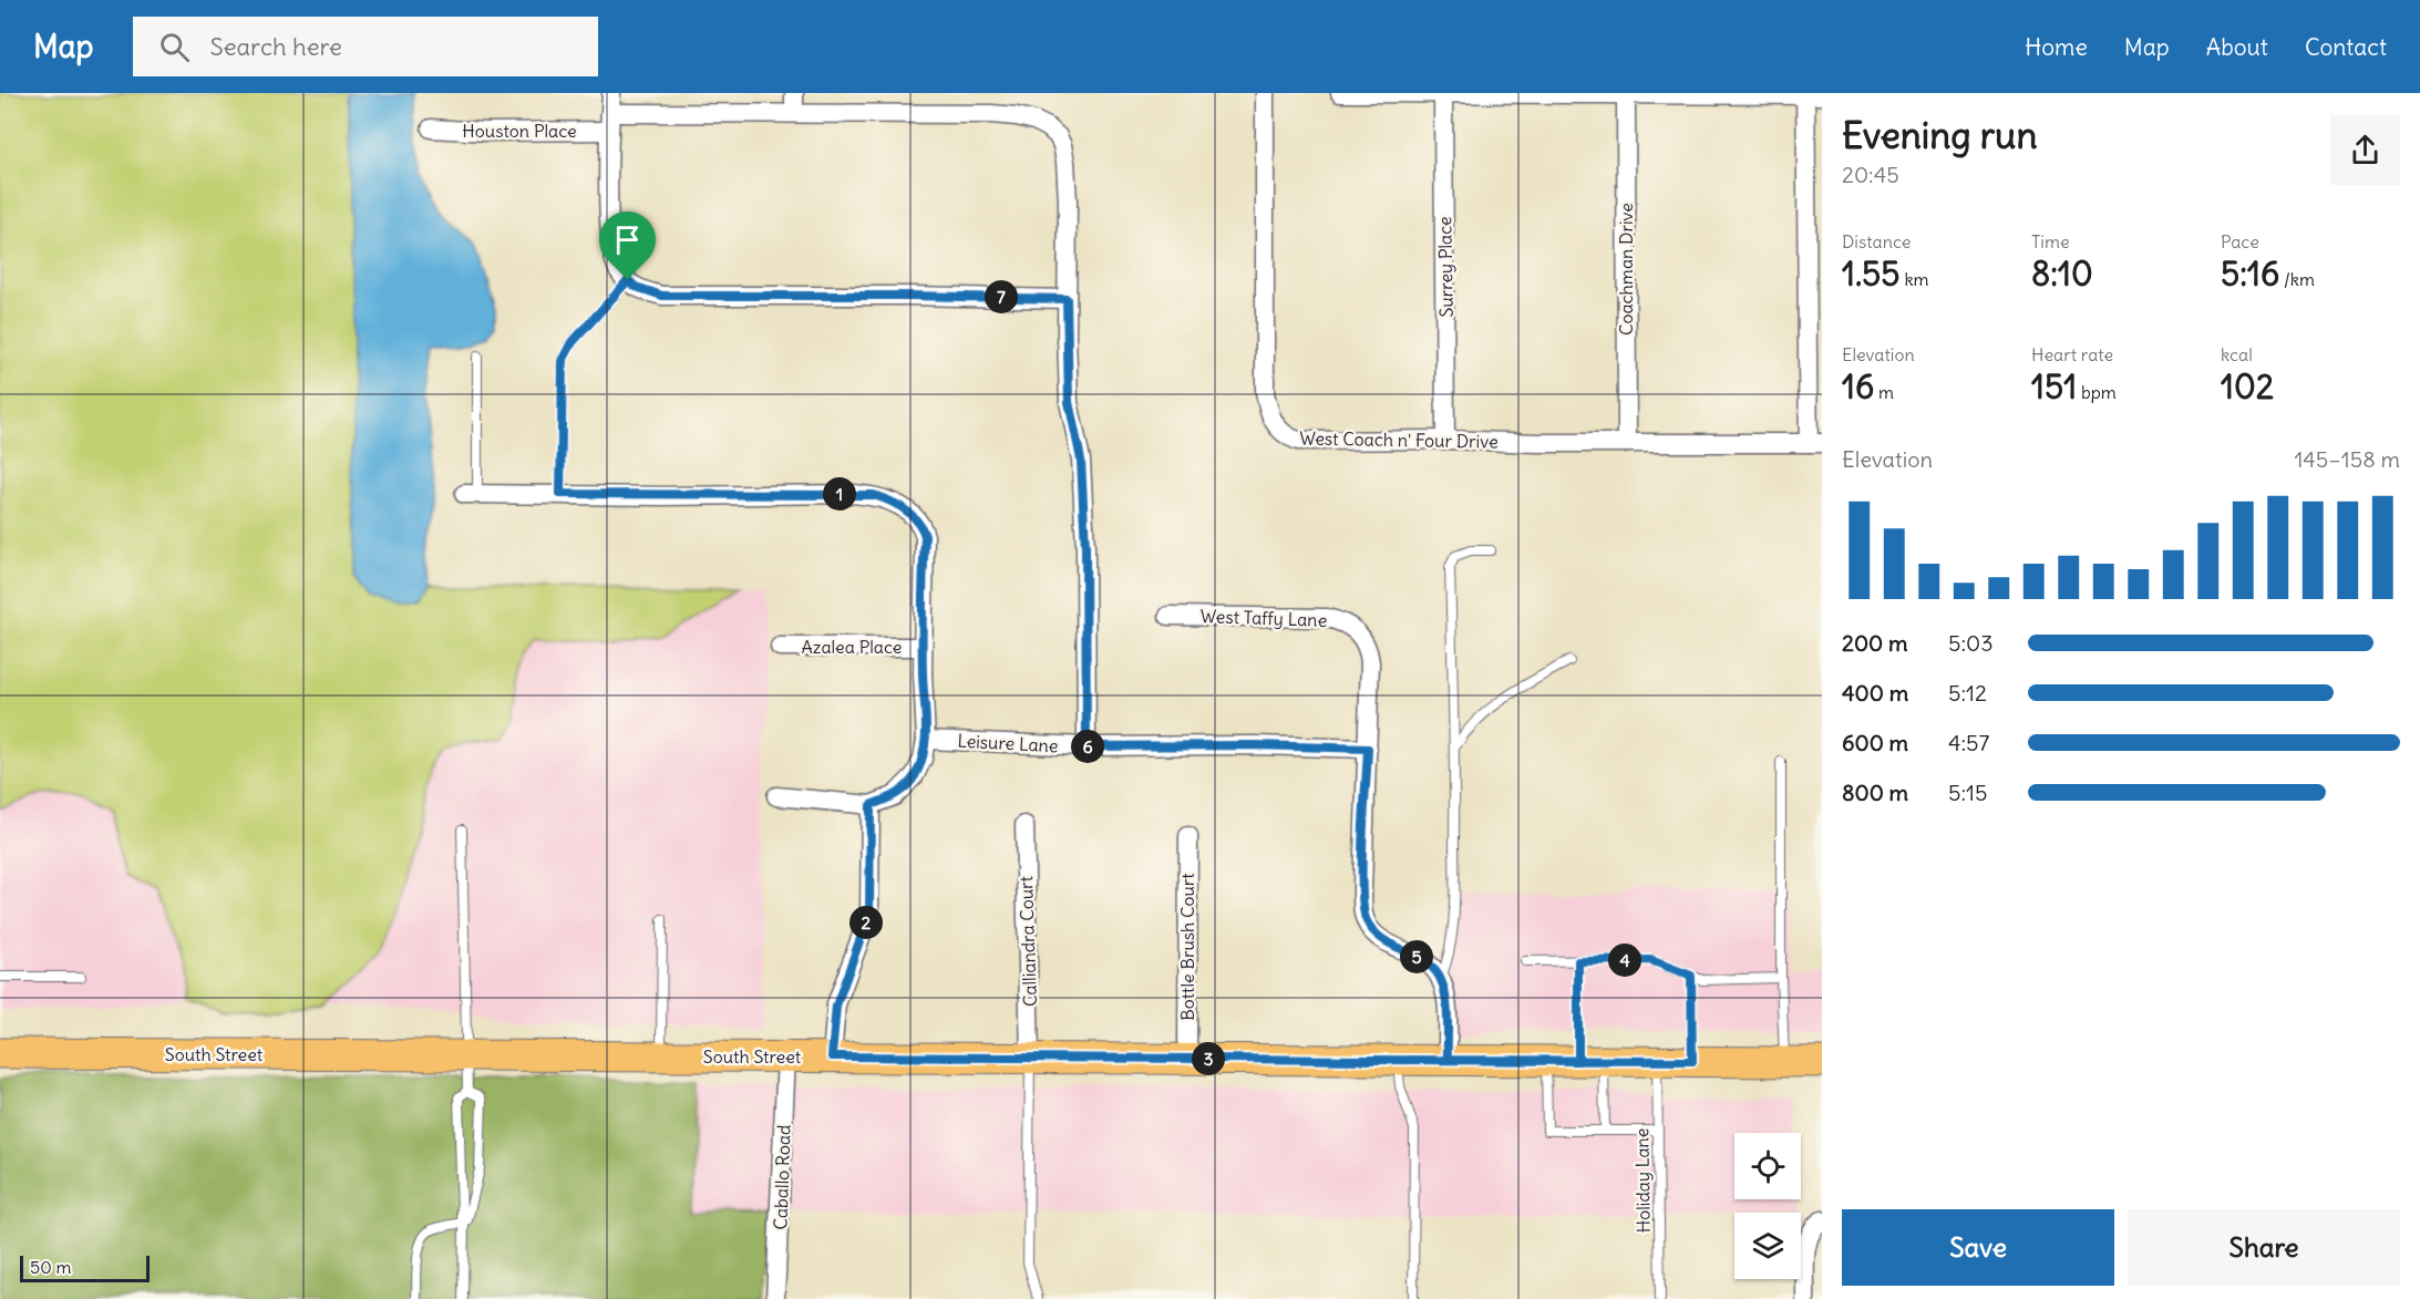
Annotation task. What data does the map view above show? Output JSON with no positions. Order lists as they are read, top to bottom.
{
  "streets": {
    "main road": ["South Street"],
    "street": [
      "Houston Place",
      "Surrey Place",
      "Coachman Drive",
      "West Coach n' Four Drive",
      "West Taffy Lane",
      "Azalea Place",
      "Leisure Lane",
      "Calliandra Court",
      "Bottle Brush Court",
      "Caballo Road"
    ],
    "lane": ["Holiday Lane"]
  },
  "crossings": [
    ["Surrey Place", "West Coach n' Four Drive"],
    ["Coachman Drive", "West Coach n' Four Drive"],
    ["West Taffy Lane", "Leisure Lane"],
    ["Calliandra Court", "South Street"],
    ["Bottle Brush Court", "South Street"],
    ["South Street", "Caballo Road"],
    ["South Street", "Holiday Lane"]
  ],
  "scale_bar": "50 m",
  "page": {
    "header": "Map",
    "search": "Search here",
    "nav": [
      "Home",
      "Map",
      "About",
      "Contact"
    ],
    "heading": ["Evening run", "20:45"],
    "stats": [
      ["Distance", "1.55 km"],
      ["Time", "8:10"],
      ["Pace", "5:16 /km"],
      ["Elevation", "16 m"],
      ["Heart rate", "151 bpm"],
      ["kcal", "102"]
    ],
    "pins": [
      "7",
      "1",
      "6",
      "2",
      "5",
      "4",
      "3"
    ],
    "chart": ["Elevation", "145–158 m"],
    "list": [
      {
        "name": "200 m",
        "note": "5:03"
      },
      {
        "name": "400 m",
        "note": "5:12"
      },
      {
        "name": "600 m",
        "note": "4:57"
      },
      {
        "name": "800 m",
        "note": "5:15"
      }
    ],
    "buttons": ["Save", "Share"],
    "scale": "50 m"
  }
}
